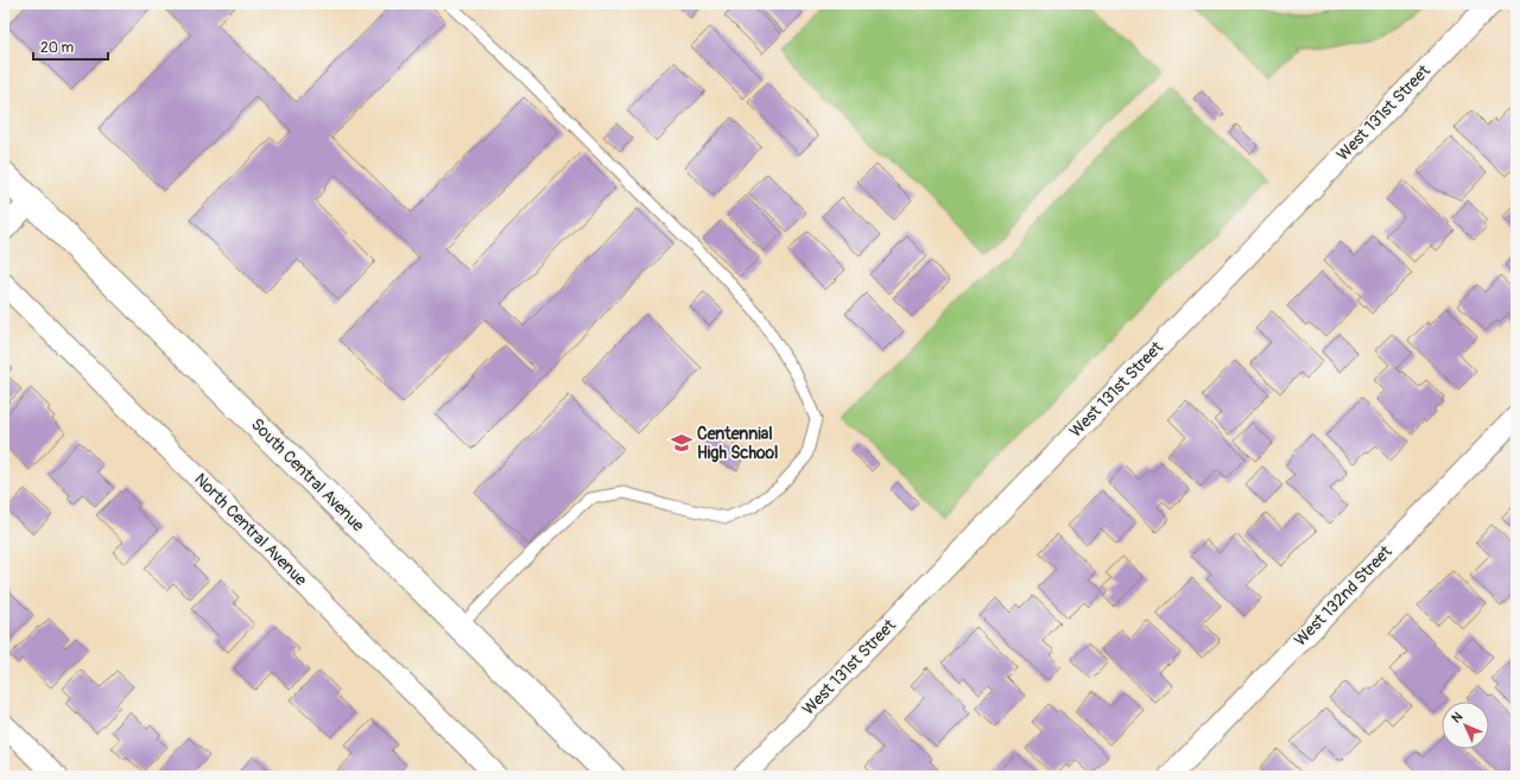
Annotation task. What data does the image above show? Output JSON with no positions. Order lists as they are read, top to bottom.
{
  "streets": {
    "main road": ["South Central Avenue"],
    "street": ["West 131st Street", "North Central Avenue", "West 132nd Street"]
  },
  "places": {
    "school or university": ["Centennial High School"]
  },
  "scale_bar": "20 m",
  "north": "top left"
}
